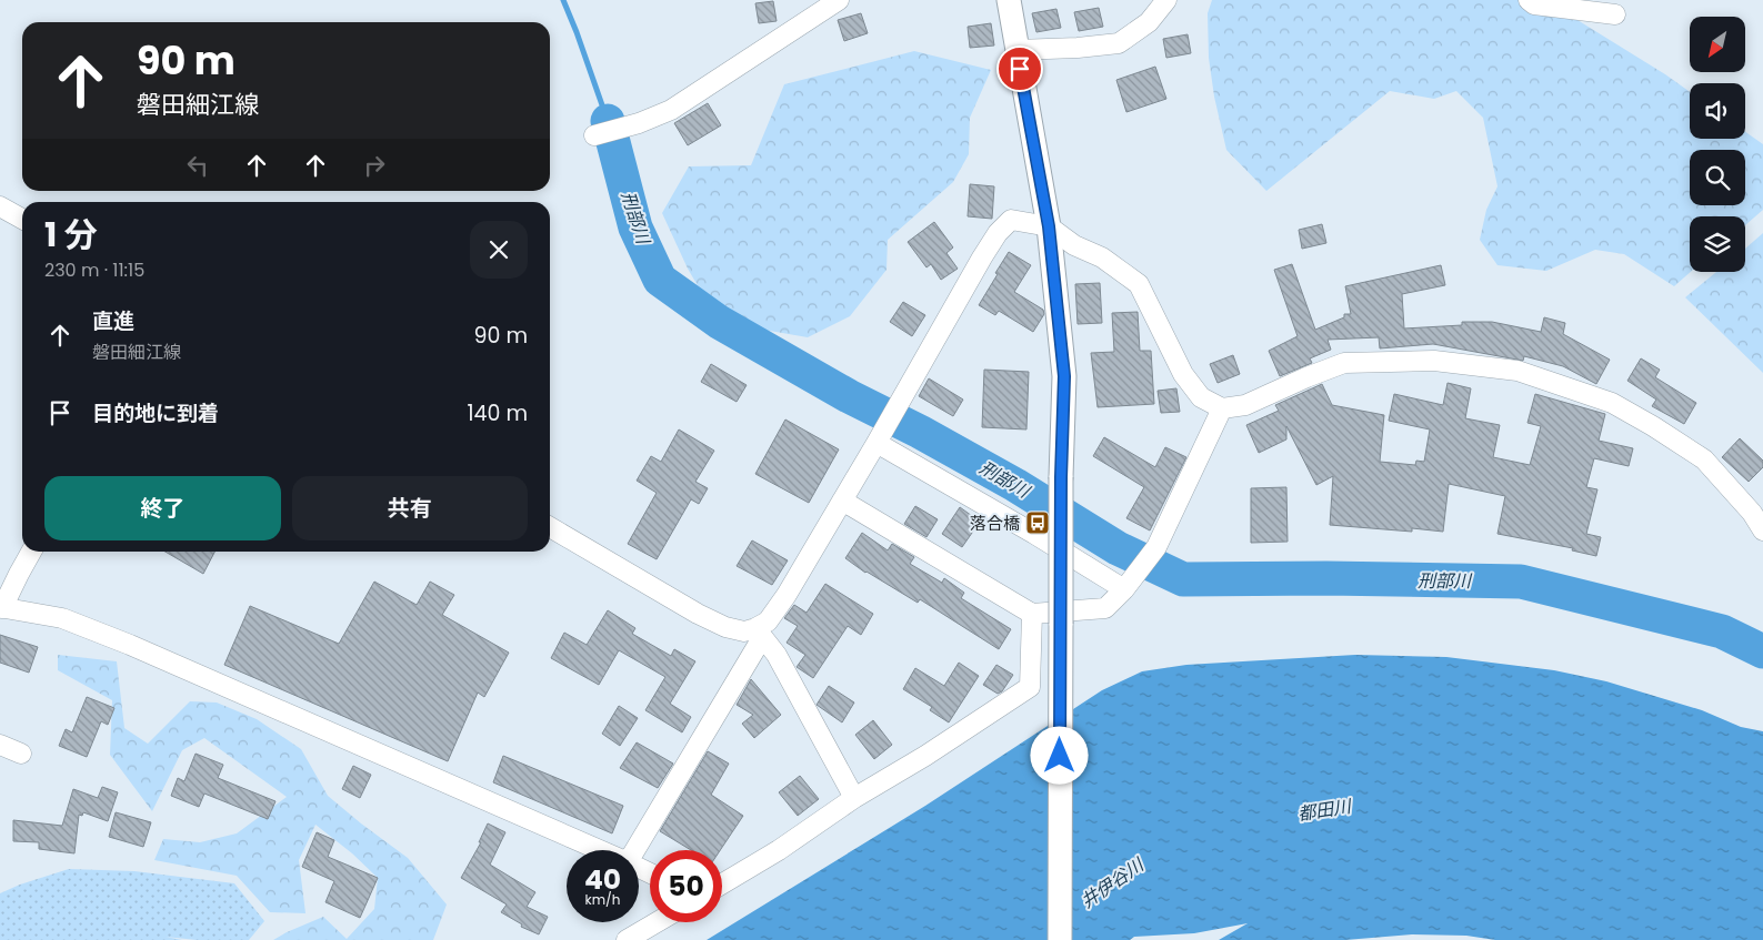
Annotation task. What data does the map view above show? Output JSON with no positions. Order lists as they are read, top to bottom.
{
  "water": ["刑部川", "都田川", "井伊谷川"],
  "places": {
    "bus stop": ["落合橋"]
  },
  "north": "bottom left",
  "page": {
    "turn": ["90 m", "磐田細江線"],
    "heading": ["1 分", "230 m · 11:15"],
    "list": [
      {
        "name": "直進",
        "note": "磐田細江線",
        "value": "90 m"
      },
      {
        "name": "目的地に到着",
        "value": "140 m"
      }
    ],
    "buttons": ["終了", "共有"],
    "speed": "40 km/h",
    "limit": "50"
  }
}
